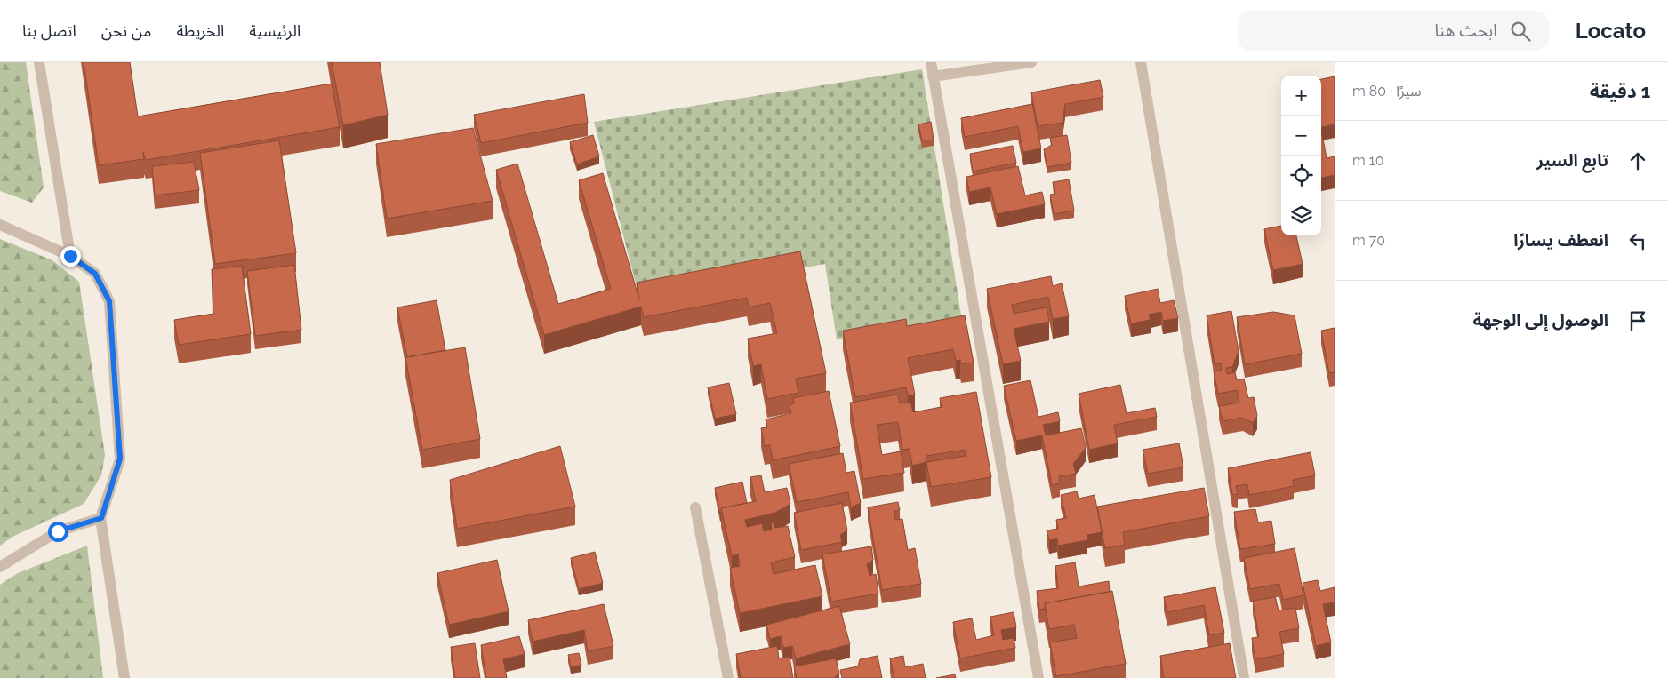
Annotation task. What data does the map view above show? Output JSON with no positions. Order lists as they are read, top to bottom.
{
  "page": {
    "header": "Locato",
    "search": "ابحث هنا",
    "nav": [
      "الرئيسية",
      "الخريطة",
      "من نحن",
      "اتصل بنا"
    ],
    "heading": ["1 دقيقة", "سيرًا · 80 m"],
    "map_buttons": ["+", "−"],
    "list": [
      ["تابع السير", "10 m"],
      ["انعطف يسارًا", "70 m"],
      "الوصول إلى الوجهة"
    ]
  }
}
